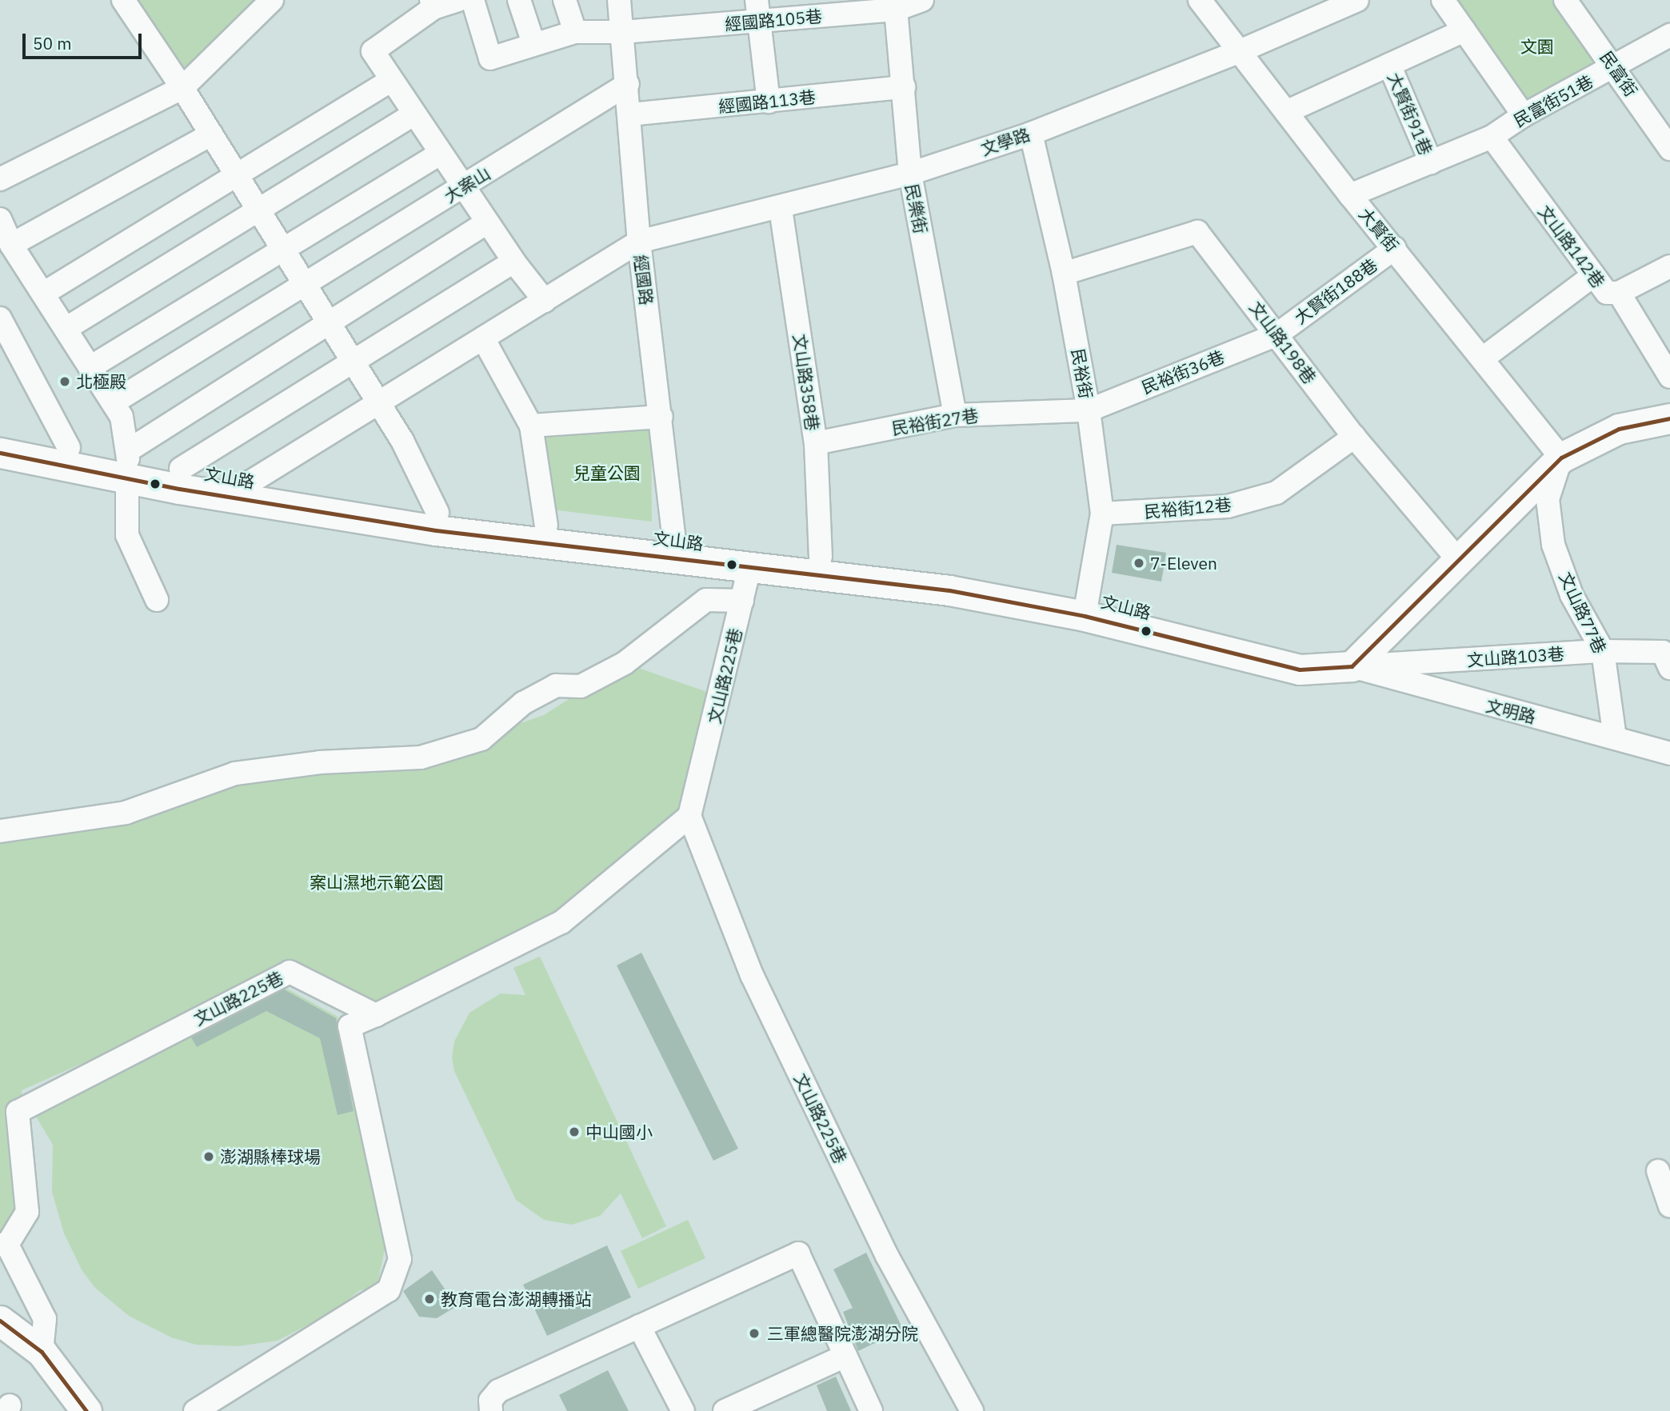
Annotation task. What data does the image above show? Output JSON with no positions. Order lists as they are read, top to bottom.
{
  "streets": {
    "main road": ["文山路"],
    "street": [
      "經國路105巷",
      "民富街",
      "民富街51巷",
      "經國路113巷",
      "大賢街91巷",
      "文學路",
      "大案山",
      "民樂街",
      "大賢街",
      "文山路142巷",
      "經國路",
      "大賢街188巷",
      "文山路198巷",
      "民裕街36巷",
      "民裕街",
      "文山路358巷",
      "民裕街27巷",
      "民裕街12巷",
      "文山路77巷",
      "文山路103巷",
      "文山路225巷",
      "文明路"
    ]
  },
  "crossings": [
    ["經國路105巷", "民樂街"],
    ["經國路105巷", "經國路"],
    ["民富街", "民富街51巷"],
    ["民富街51巷", "大賢街91巷"],
    ["民富街51巷", "大賢街"],
    ["民富街51巷", "文山路142巷"],
    ["經國路113巷", "民樂街"],
    ["經國路113巷", "經國路"],
    ["文學路", "民樂街"],
    ["文學路", "大賢街"],
    ["文學路", "經國路"],
    ["文學路", "民裕街"],
    ["文學路", "文山路358巷"],
    ["大案山", "經國路"],
    ["民樂街", "民裕街27巷"],
    ["大賢街", "大賢街188巷"],
    ["大賢街", "文山路77巷"],
    ["經國路", "文山路"],
    ["大賢街188巷", "文山路198巷"],
    ["大賢街188巷", "民裕街36巷"],
    ["文山路198巷", "民裕街36巷"],
    ["文山路198巷", "民裕街"],
    ["文山路198巷", "民裕街12巷"],
    ["民裕街36巷", "民裕街"],
    ["民裕街36巷", "民裕街27巷"],
    ["民裕街", "民裕街27巷"],
    ["民裕街", "文山路"],
    ["民裕街", "民裕街12巷"],
    ["文山路358巷", "民裕街27巷"],
    ["文山路358巷", "文山路"],
    ["文山路", "文山路103巷"],
    ["文山路", "文山路225巷"],
    ["文山路", "文明路"],
    ["文山路77巷", "文山路103巷"],
    ["文山路77巷", "文明路"],
    ["文山路103巷", "文明路"]
  ],
  "parks": ["文園", "兒童公園", "案山濕地示範公園"],
  "places": [
    "北極殿",
    "7-Eleven",
    "中山國小",
    "澎湖縣棒球場",
    "教育電台澎湖轉播站",
    "三軍總醫院澎湖分院"
  ],
  "scale_bar": "50 m"
}
